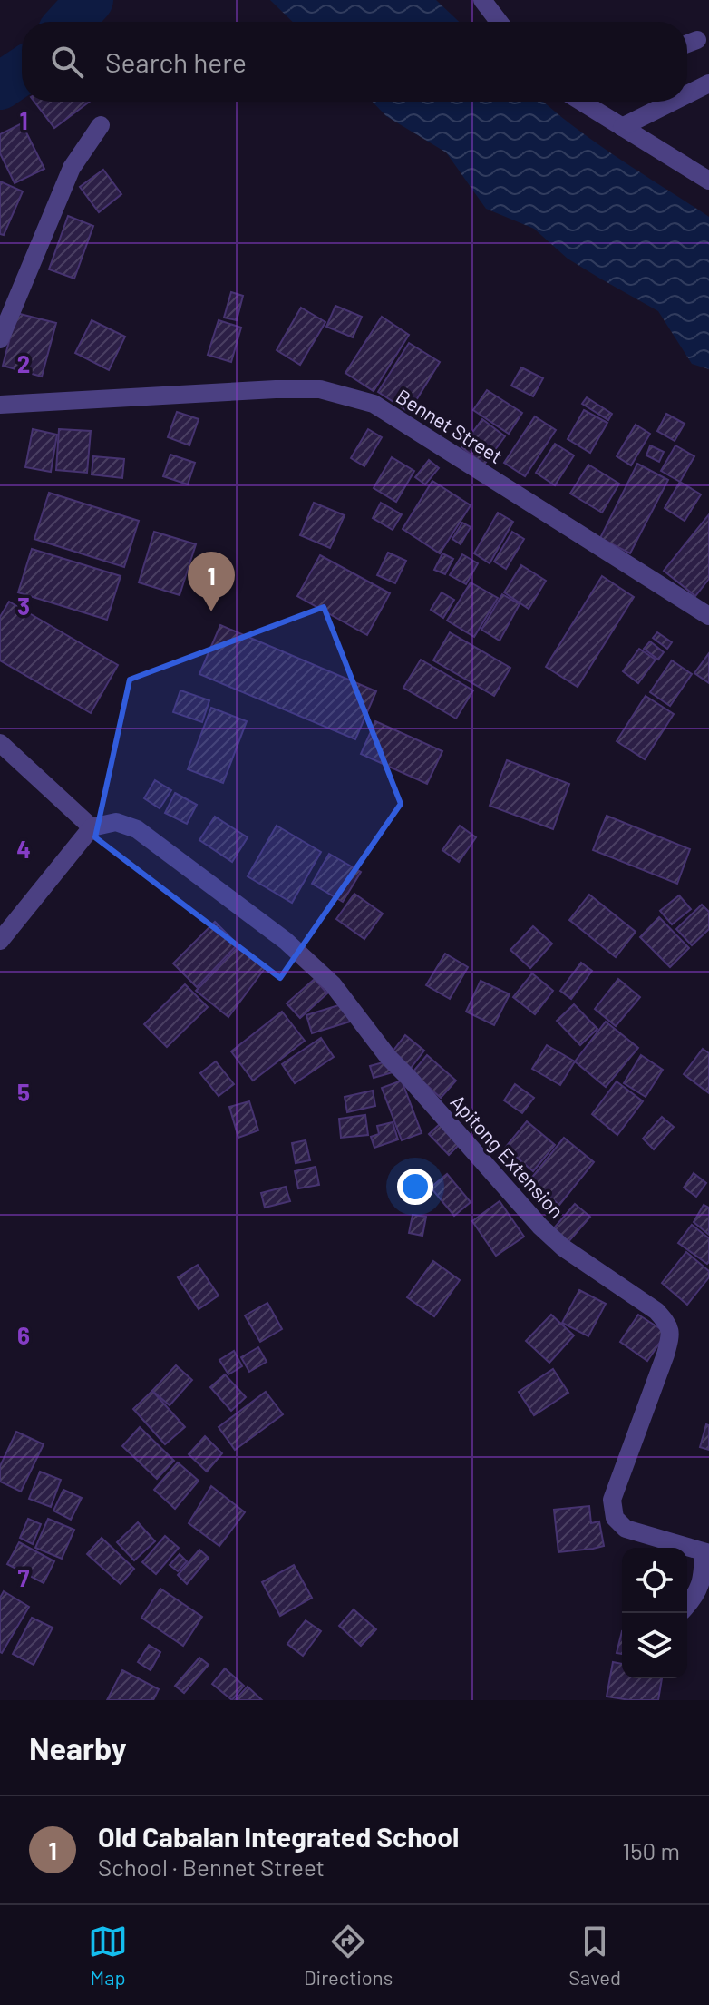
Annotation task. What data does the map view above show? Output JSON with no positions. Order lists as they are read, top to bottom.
{
  "streets": {
    "street": ["Bennet Street", "Apitong Extension"]
  },
  "page": {
    "search": "Search here",
    "pins": "1",
    "heading": "Nearby",
    "list": [
      {
        "mark": "1",
        "name": "Old Cabalan Integrated School",
        "note": "School · Bennet Street",
        "value": "150 m"
      }
    ],
    "nav": ["Map", "Directions", "Saved"]
  },
  "grid": {
    "rows": [
      "1",
      "2",
      "3",
      "4",
      "5",
      "6",
      "7"
    ]
  }
}
